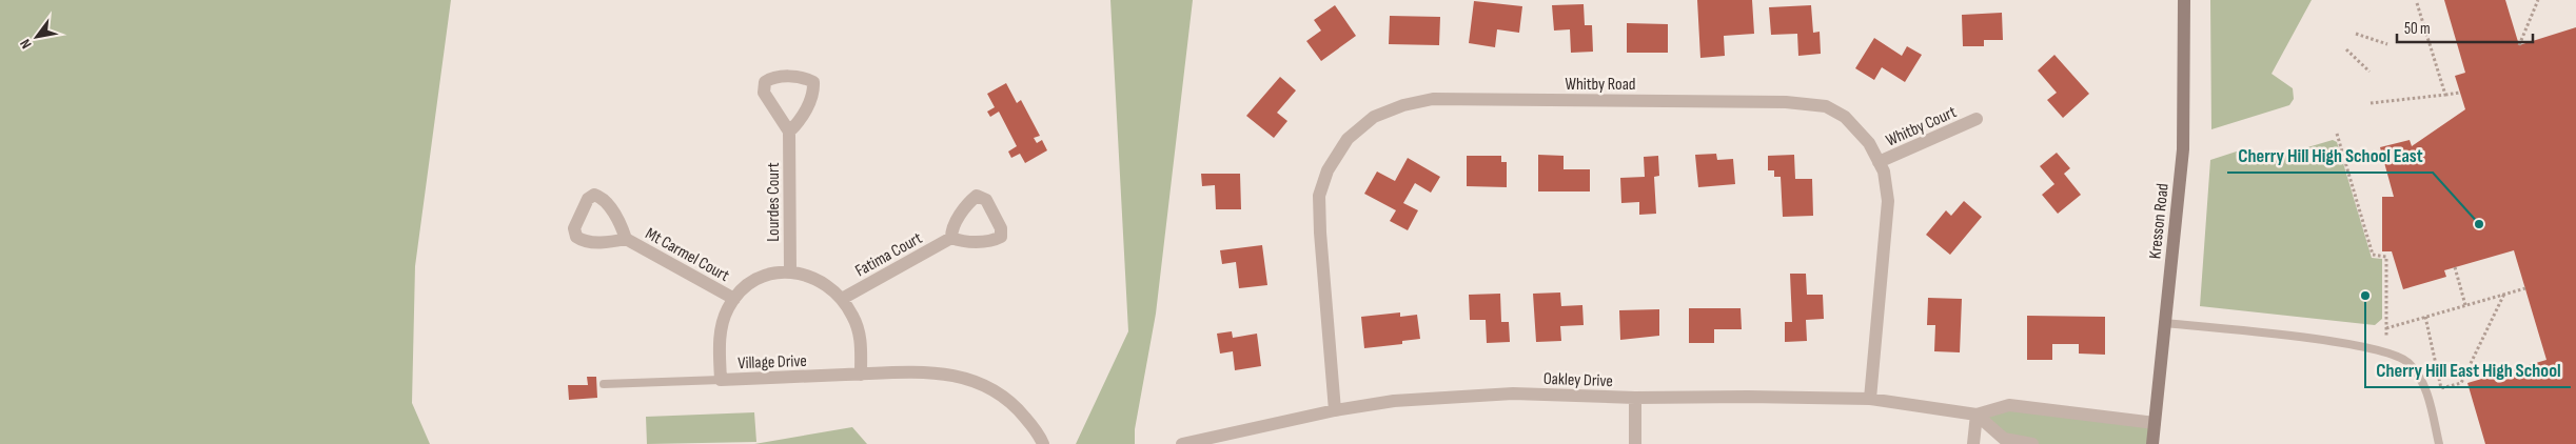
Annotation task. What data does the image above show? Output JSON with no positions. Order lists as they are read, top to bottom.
{
  "streets": {
    "street": [
      "Whitby Road",
      "Whitby Court",
      "Lourdes Court",
      "Kresson Road",
      "Mt Carmel Court",
      "Fatima Court",
      "Village Drive",
      "Oakley Drive"
    ]
  },
  "crossings": [
    ["Whitby Road", "Whitby Court"],
    ["Whitby Road", "Oakley Drive"],
    ["Lourdes Court", "Village Drive"],
    ["Mt Carmel Court", "Village Drive"],
    ["Fatima Court", "Village Drive"]
  ],
  "places": ["Cherry Hill High School East", "Cherry Hill East High School"],
  "scale_bar": "50 m",
  "north": "bottom left"
}
